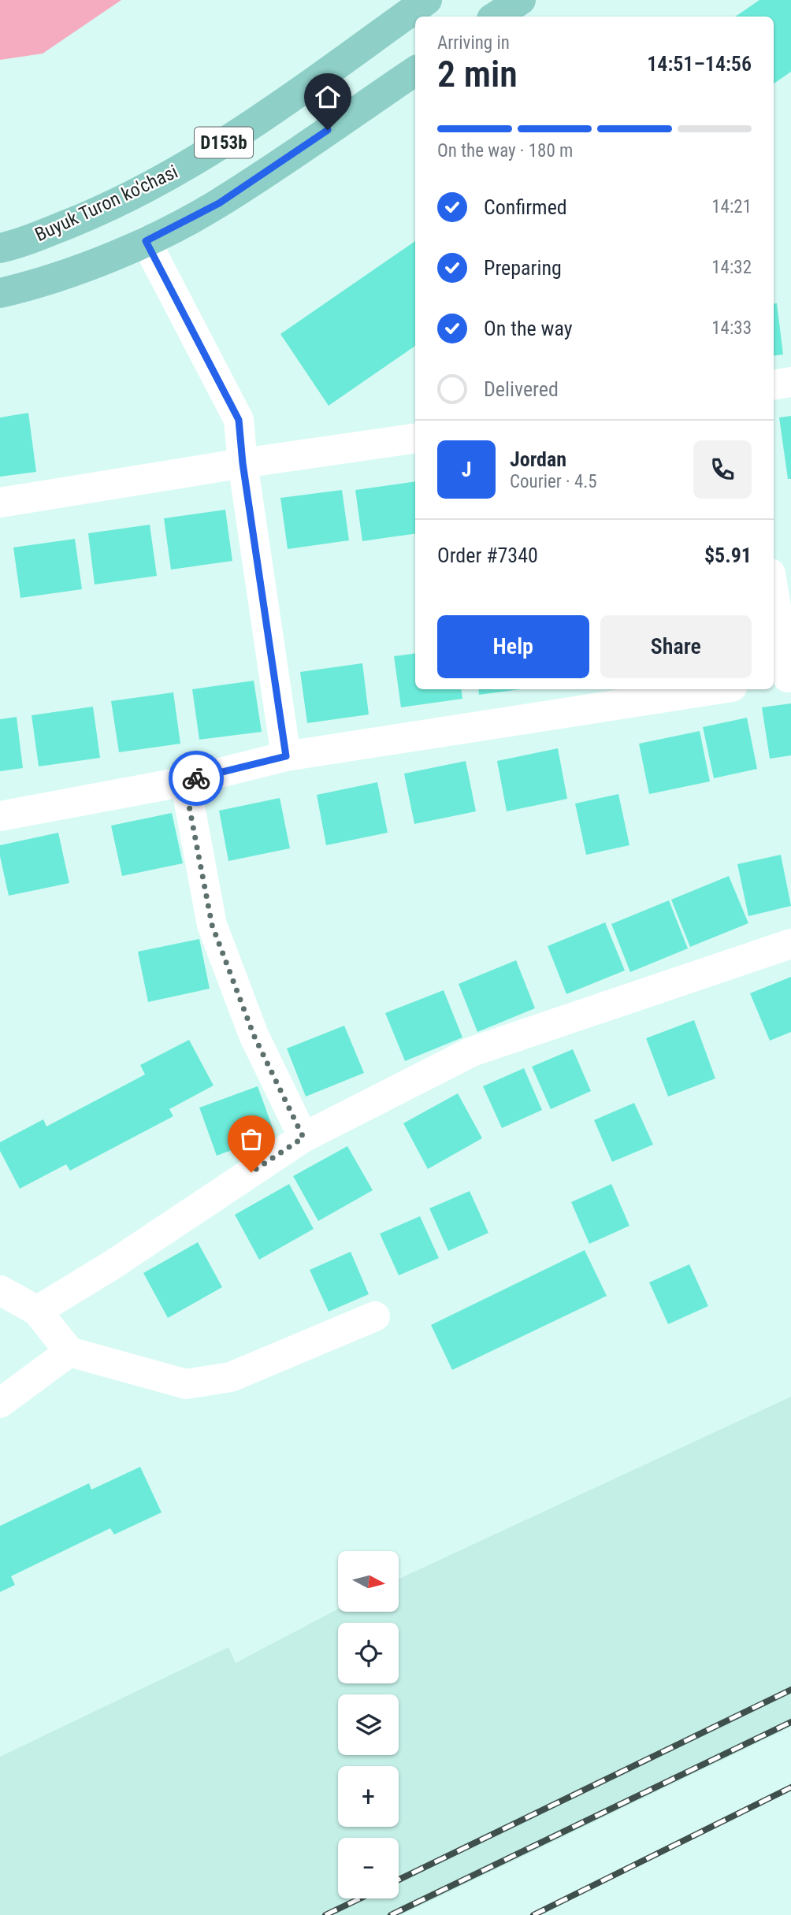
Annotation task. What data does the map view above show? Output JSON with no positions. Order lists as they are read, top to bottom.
{
  "streets": {
    "main road": ["D153b", "Buyuk Turon ko'chasi"]
  },
  "north": "right",
  "page": {
    "heading": ["2 min", "Arriving in", "14:51–14:56"],
    "panel": [
      "Jordan",
      "Courier · 4.5",
      "Order #7340",
      "$5.91"
    ],
    "bar": "On the way · 180 m",
    "list": [
      ["Confirmed", "14:21"],
      ["Preparing", "14:32"],
      ["On the way", "14:33"],
      "Delivered"
    ],
    "round": "J",
    "buttons": ["Help", "Share"],
    "map_buttons": ["+", "−"]
  }
}
